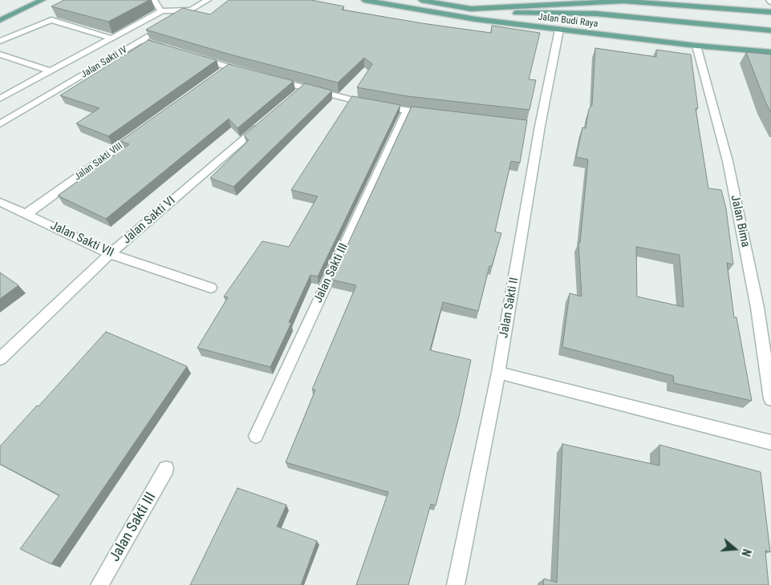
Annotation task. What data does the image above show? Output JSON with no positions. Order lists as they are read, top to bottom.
{
  "streets": {
    "main road": ["Jalan Budi Raya"],
    "street": [
      "Jalan Sakti IV",
      "Jalan Sakti VIII",
      "Jalan Sakti VI",
      "Jalan Bima",
      "Jalan Sakti VII",
      "Jalan Sakti III",
      "Jalan Sakti II"
    ]
  },
  "crossings": [
    ["Jalan Budi Raya", "Jalan Bima"],
    ["Jalan Budi Raya", "Jalan Sakti II"],
    ["Jalan Sakti VIII", "Jalan Sakti VII"],
    ["Jalan Sakti VI", "Jalan Sakti VII"]
  ],
  "north": "right"
}
